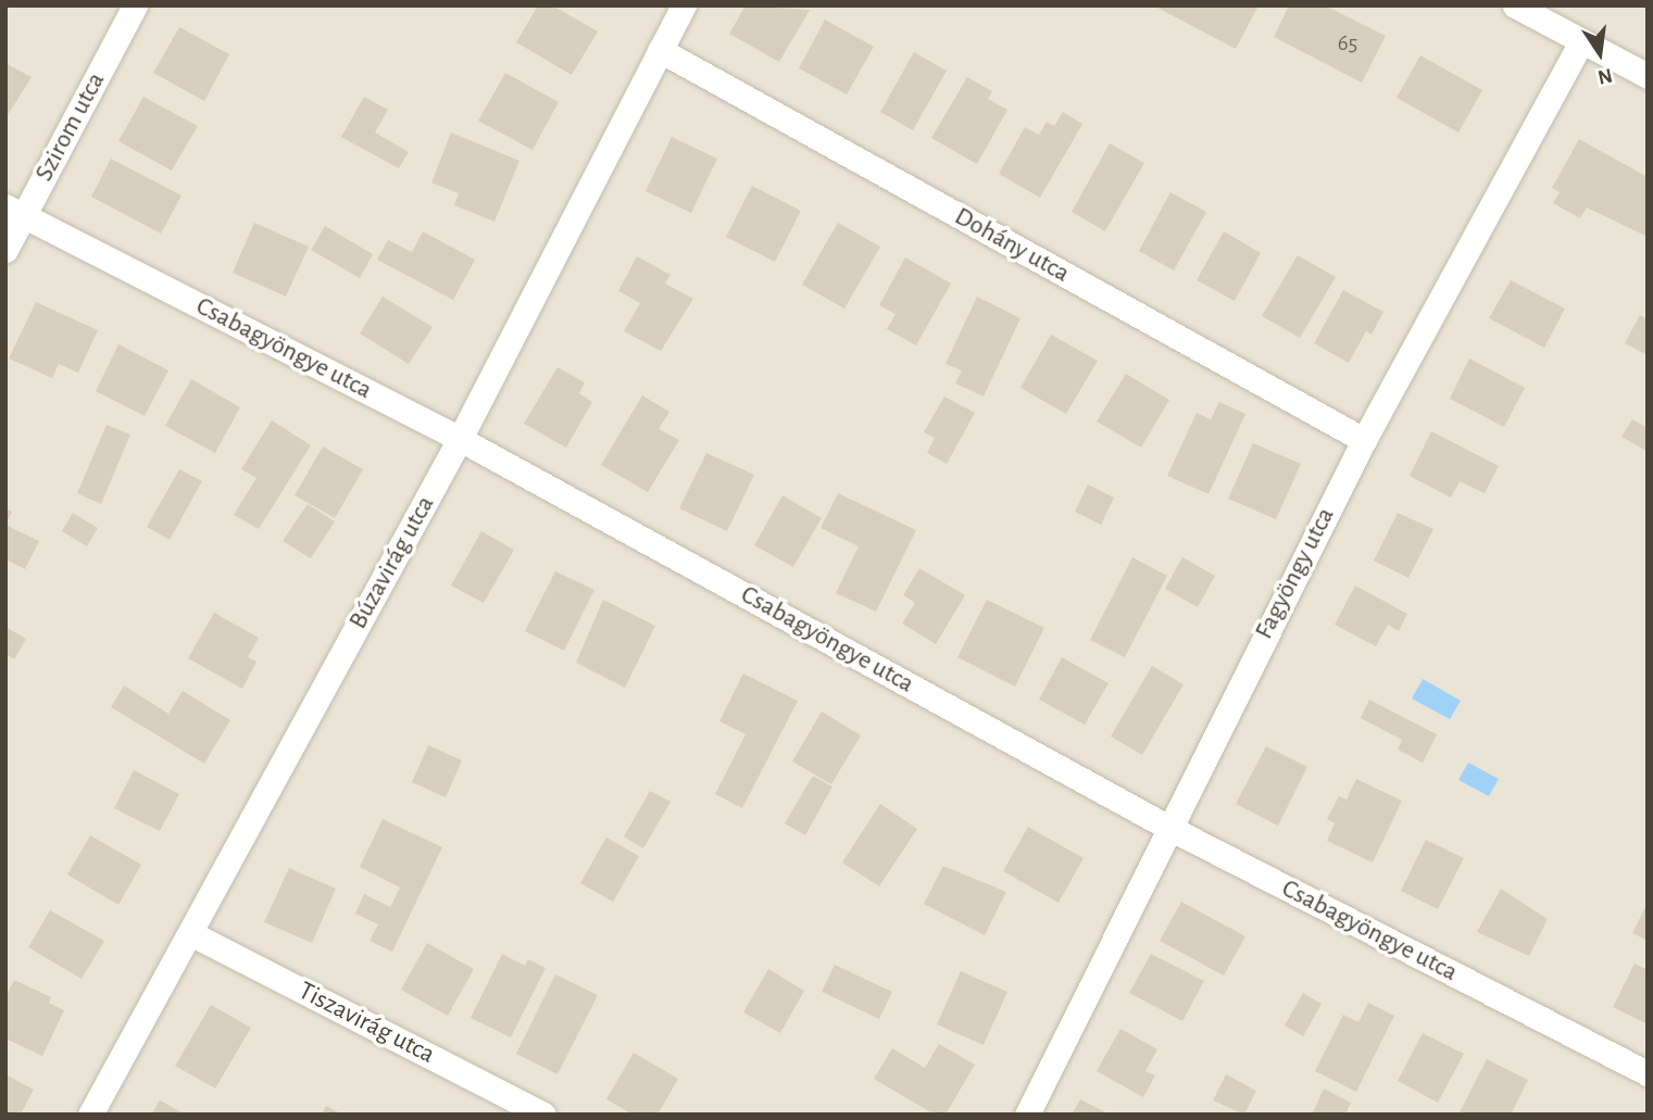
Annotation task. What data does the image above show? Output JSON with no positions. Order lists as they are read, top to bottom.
{
  "streets": {
    "street": [
      "Szirom utca",
      "Dohány utca",
      "Csabagyöngye utca",
      "Búzavirág utca",
      "Fagyöngy utca",
      "Tiszavirág utca"
    ]
  },
  "crossings": [
    ["Szirom utca", "Csabagyöngye utca"],
    ["Dohány utca", "Búzavirág utca"],
    ["Dohány utca", "Fagyöngy utca"],
    ["Csabagyöngye utca", "Búzavirág utca"],
    ["Csabagyöngye utca", "Fagyöngy utca"],
    ["Búzavirág utca", "Tiszavirág utca"]
  ],
  "house_numbers": ["65"],
  "north": "bottom"
}
